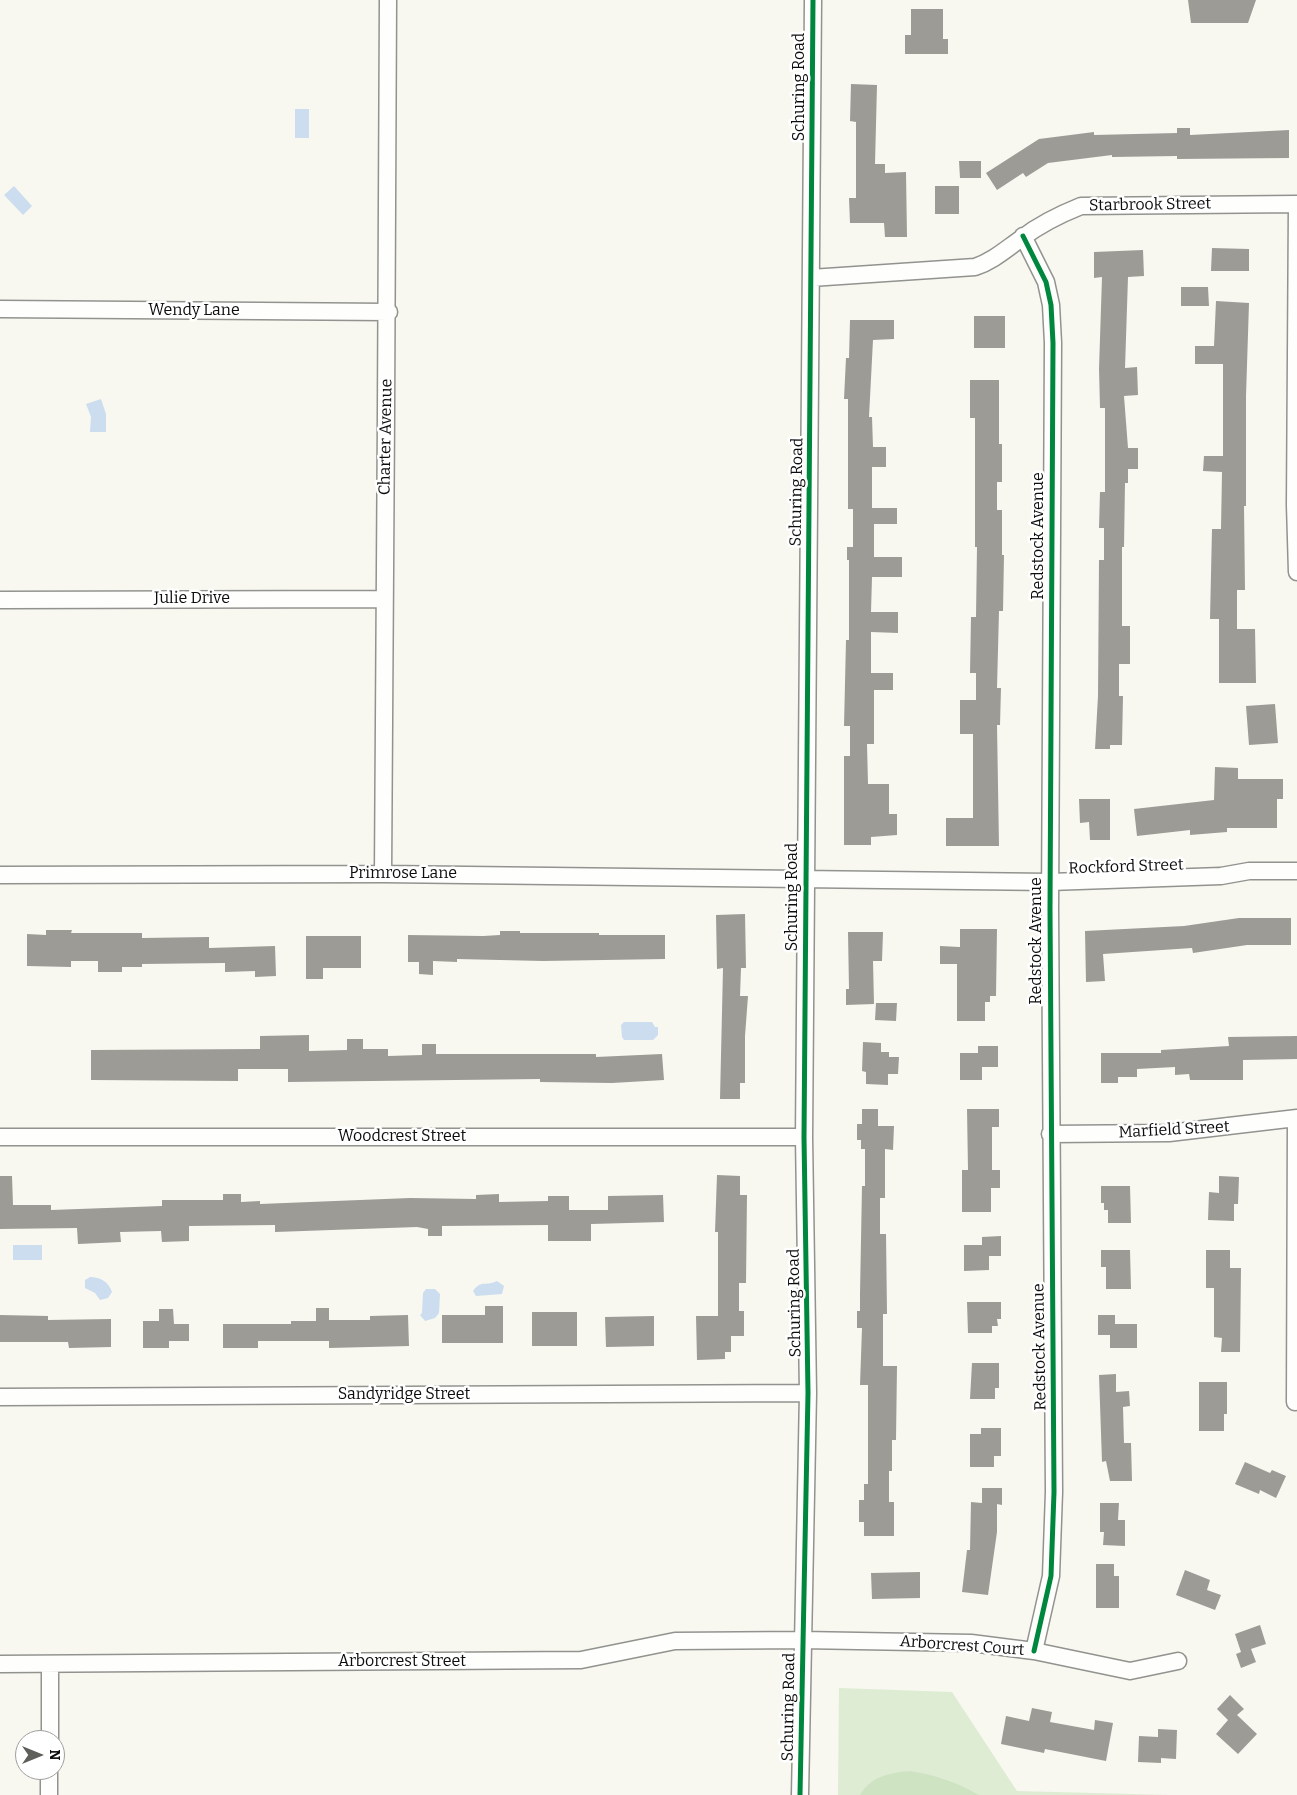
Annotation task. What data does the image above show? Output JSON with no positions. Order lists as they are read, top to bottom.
{
  "streets": {
    "street": [
      "Schuring Road",
      "Starbrook Street",
      "Wendy Lane",
      "Charter Avenue",
      "Redstock Avenue",
      "Julie Drive",
      "Rockford Street",
      "Primrose Lane",
      "Marfield Street",
      "Woodcrest Street",
      "Sandyridge Street",
      "Arborcrest Court",
      "Arborcrest Street"
    ]
  },
  "crossings": [
    ["Schuring Road", "Starbrook Street"],
    ["Schuring Road", "Rockford Street"],
    ["Schuring Road", "Primrose Lane"],
    ["Schuring Road", "Woodcrest Street"],
    ["Schuring Road", "Sandyridge Street"],
    ["Schuring Road", "Arborcrest Court"],
    ["Schuring Road", "Arborcrest Street"],
    ["Starbrook Street", "Redstock Avenue"],
    ["Wendy Lane", "Charter Avenue"],
    ["Charter Avenue", "Julie Drive"],
    ["Charter Avenue", "Primrose Lane"],
    ["Redstock Avenue", "Rockford Street"],
    ["Redstock Avenue", "Marfield Street"],
    ["Redstock Avenue", "Arborcrest Court"],
    ["Rockford Street", "Primrose Lane"],
    ["Arborcrest Court", "Arborcrest Street"]
  ],
  "north": "right"
}
